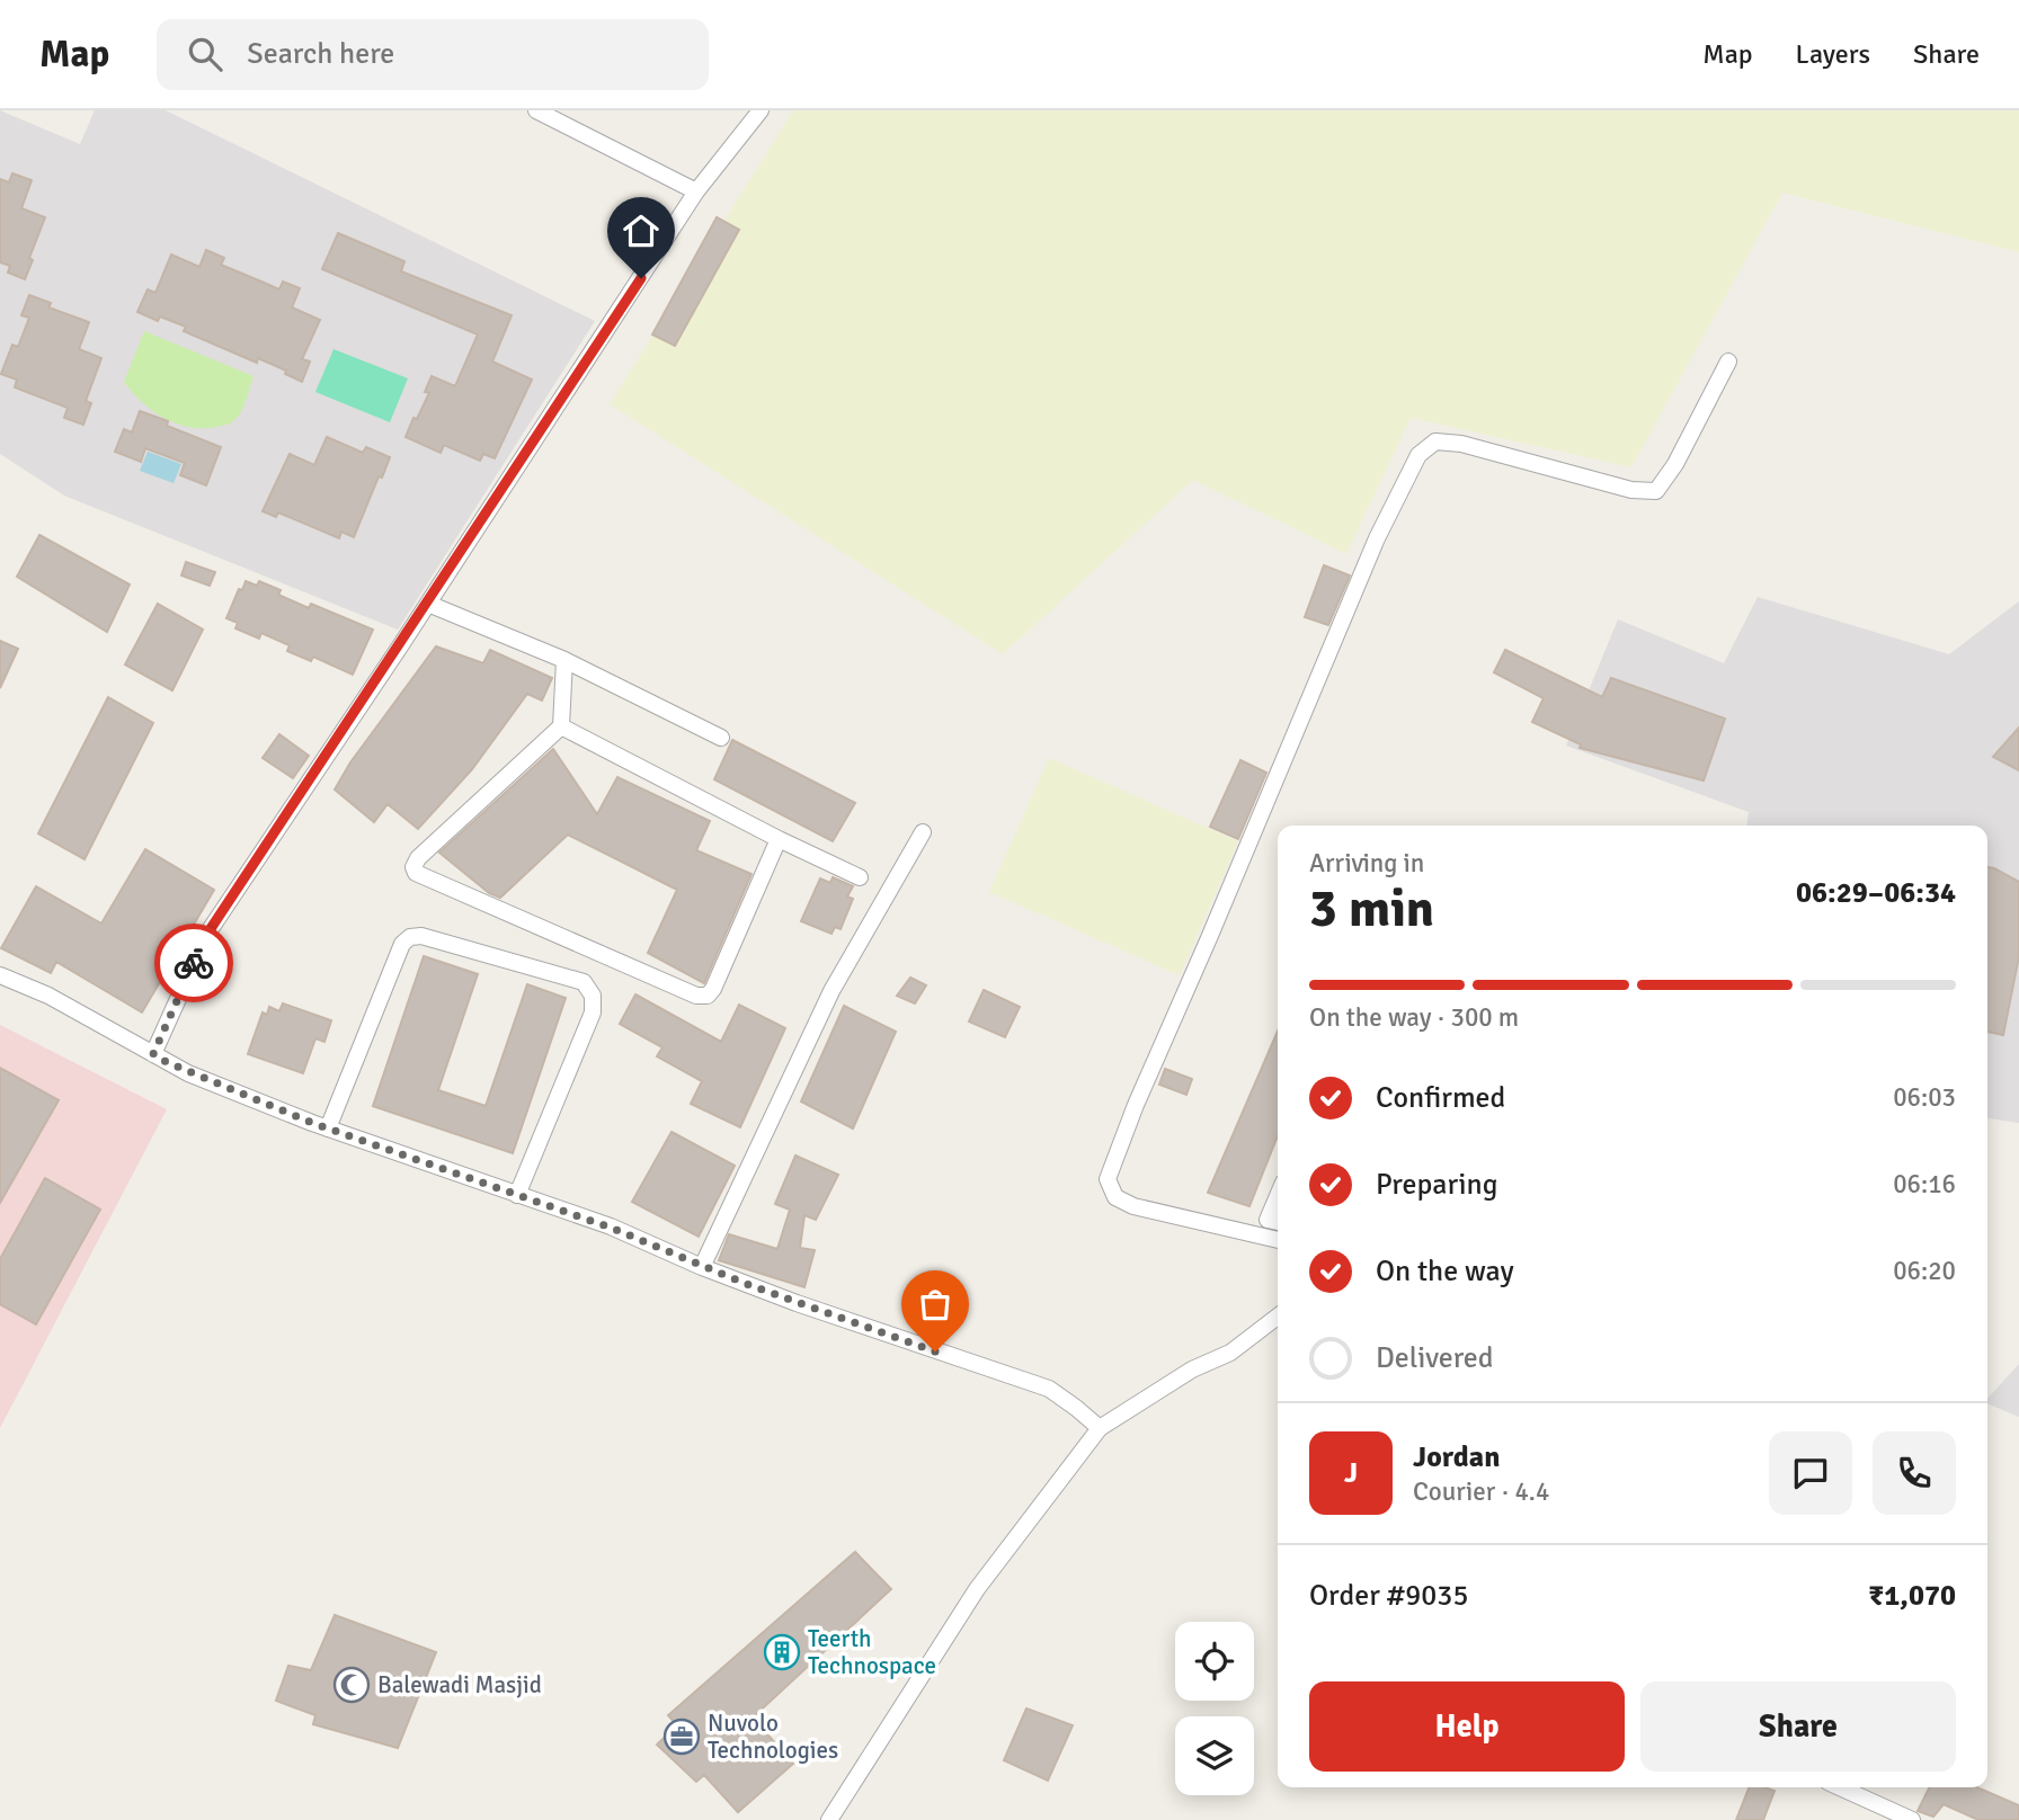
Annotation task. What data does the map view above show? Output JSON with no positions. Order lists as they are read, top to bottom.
{
  "places": {
    "building": ["Teerth Technospace"],
    "mosque": ["Balewadi Masjid"],
    "office": ["Nuvolo Technologies"]
  },
  "page": {
    "header": "Map",
    "search": "Search here",
    "nav": ["Map", "Layers", "Share"],
    "heading": ["3 min", "Arriving in", "06:29–06:34"],
    "panel": [
      "Jordan",
      "Courier · 4.4",
      "Order #9035",
      "₹1,070"
    ],
    "bar": "On the way · 300 m",
    "list": [
      ["Confirmed", "06:03"],
      ["Preparing", "06:16"],
      ["On the way", "06:20"],
      "Delivered"
    ],
    "round": "J",
    "buttons": ["Help", "Share"]
  }
}
